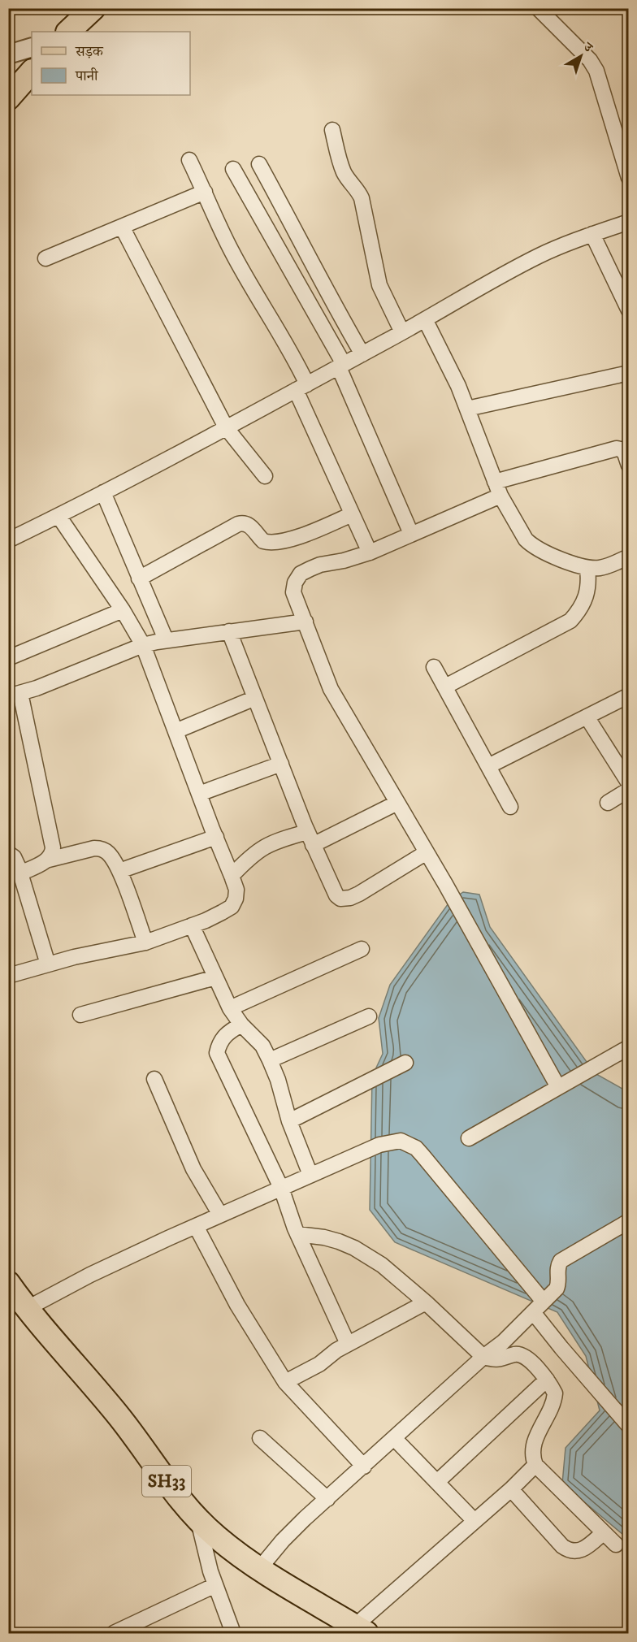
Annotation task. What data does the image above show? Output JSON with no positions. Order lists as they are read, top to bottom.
{
  "streets": {
    "main road": ["SH33"]
  },
  "legend": ["सड़क", "पानी"],
  "north": "top right"
}
